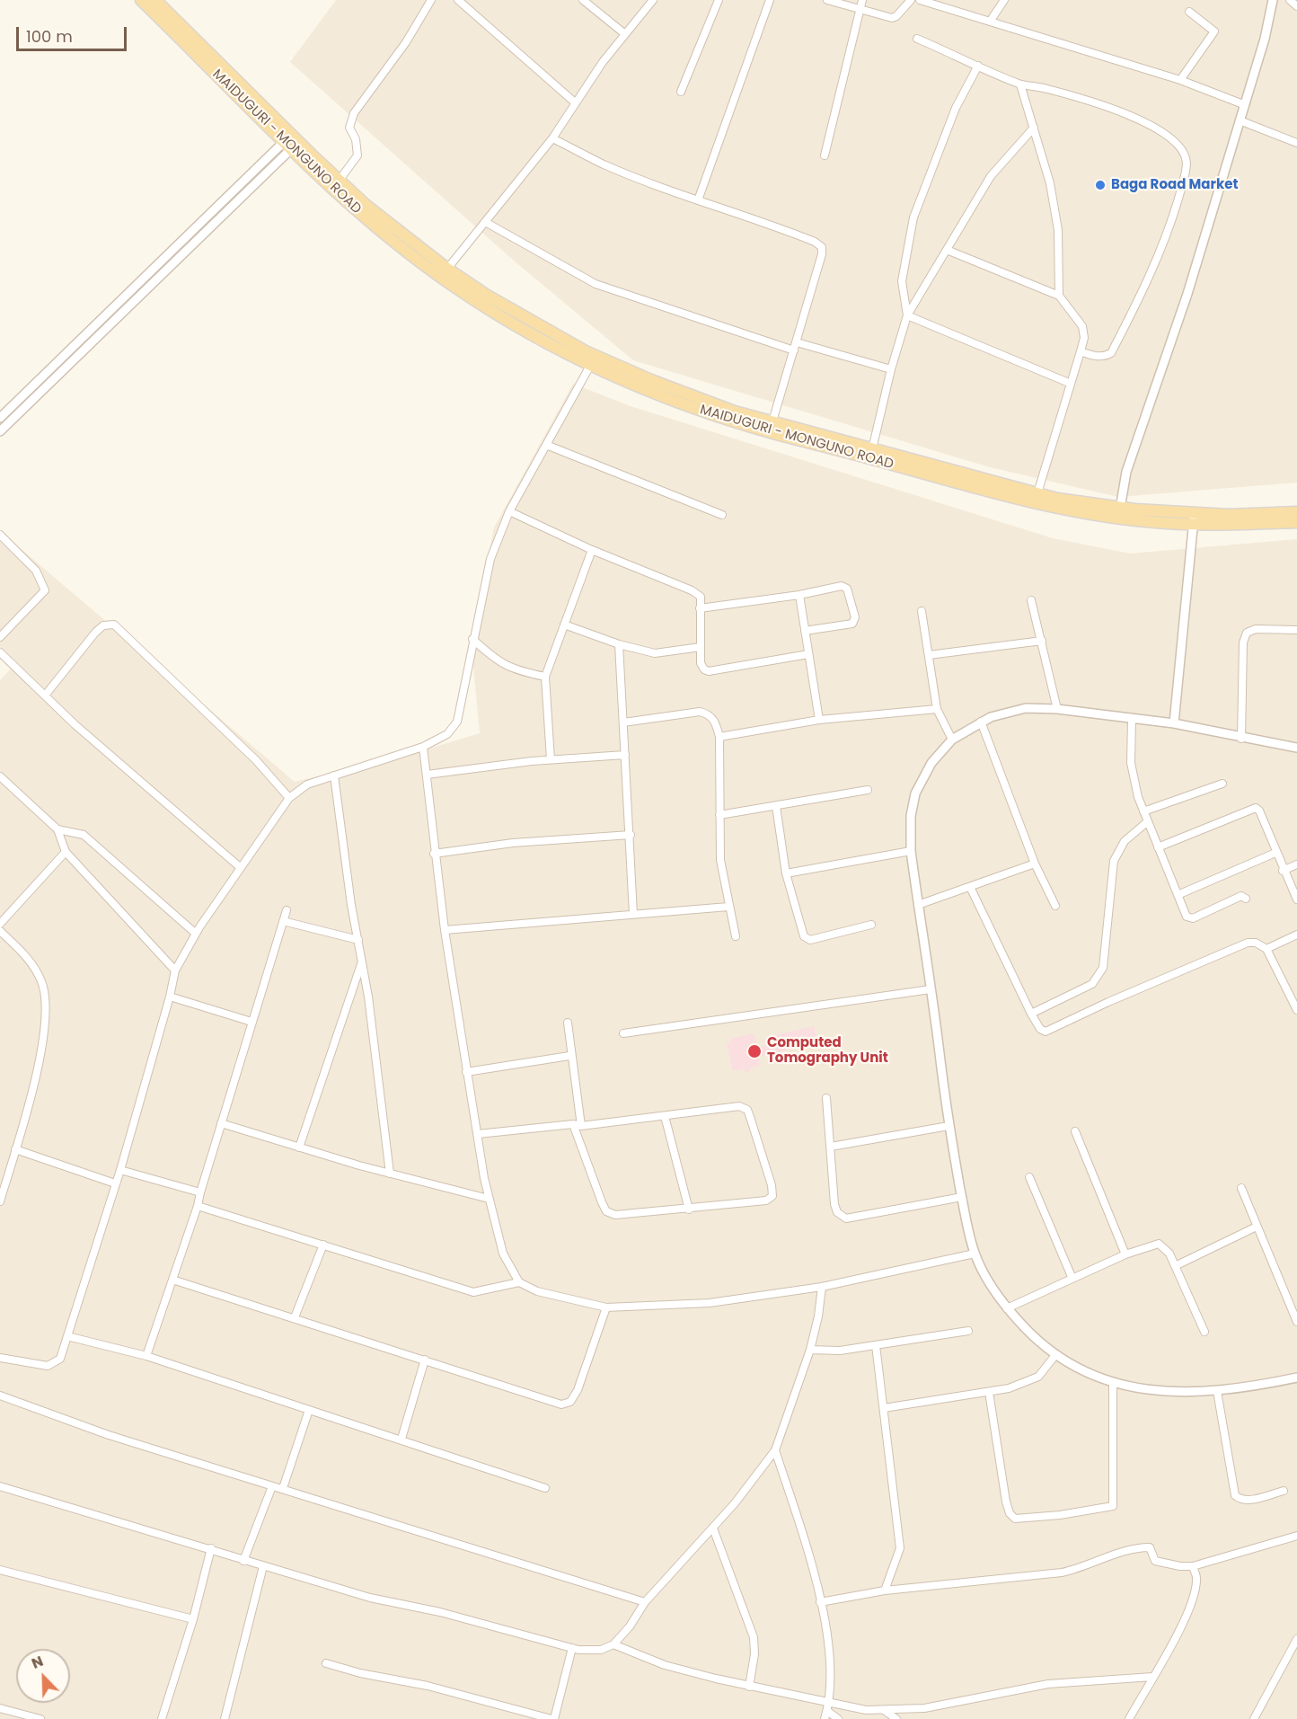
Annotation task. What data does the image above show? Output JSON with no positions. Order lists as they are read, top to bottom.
{
  "streets": {
    "main road": ["MAIDUGURI - MONGUNO ROAD"]
  },
  "places": ["Baga Road Market", "Computed Tomography Unit"],
  "scale_bar": "100 m",
  "north": "top left"
}
